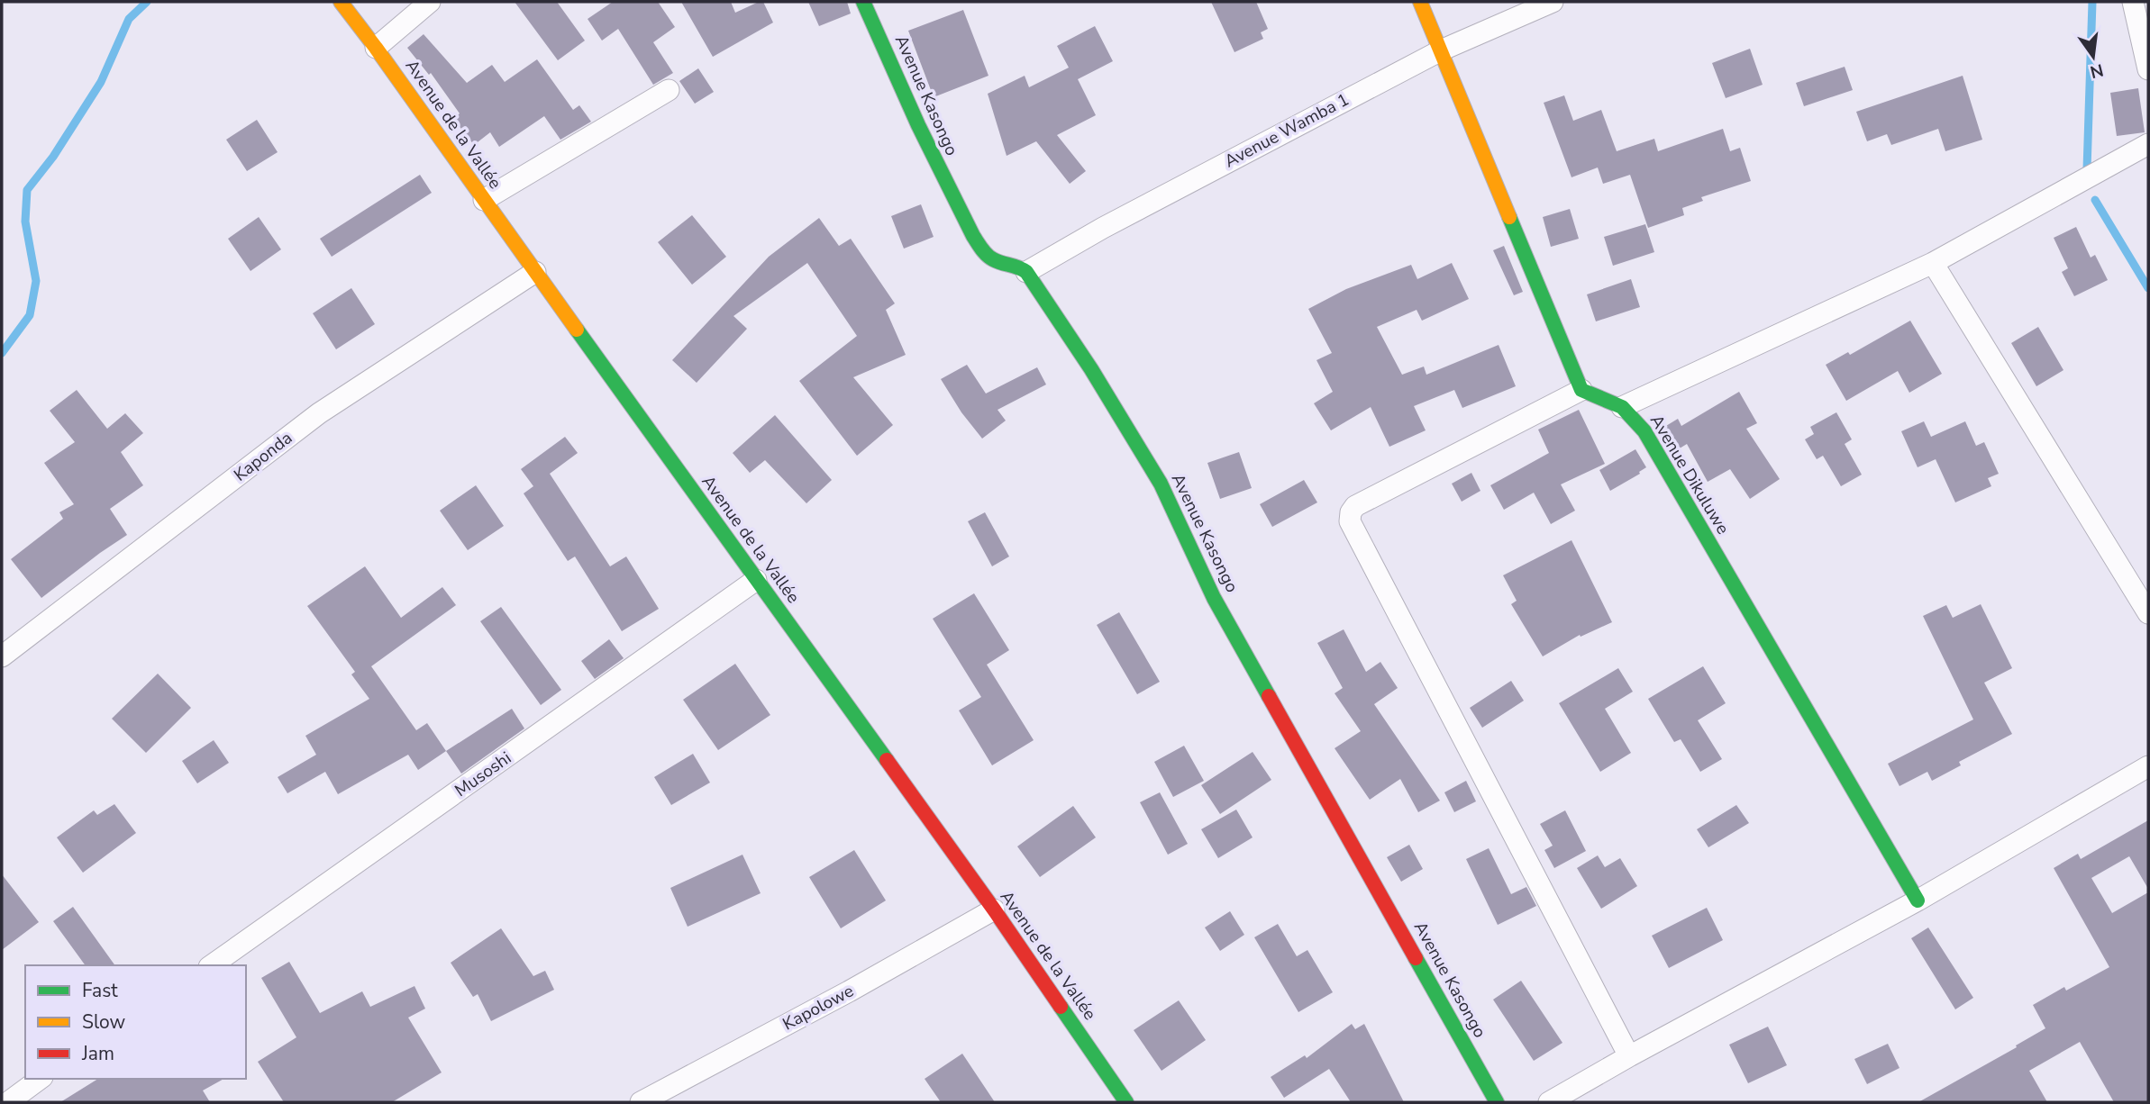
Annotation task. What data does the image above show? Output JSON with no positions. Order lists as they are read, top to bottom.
{
  "streets": {
    "street": [
      "Avenue Kasongo",
      "Avenue de la Vallée",
      "Avenue Wamba 1",
      "Kaponda",
      "Avenue Dikuluwe",
      "Musoshi",
      "Kapolowe"
    ]
  },
  "crossings": [
    ["Avenue Kasongo", "Avenue Wamba 1"],
    ["Avenue de la Vallée", "Kaponda"],
    ["Avenue de la Vallée", "Musoshi"],
    ["Avenue de la Vallée", "Kapolowe"]
  ],
  "legend": ["Fast", "Slow", "Jam"],
  "north": "bottom"
}
